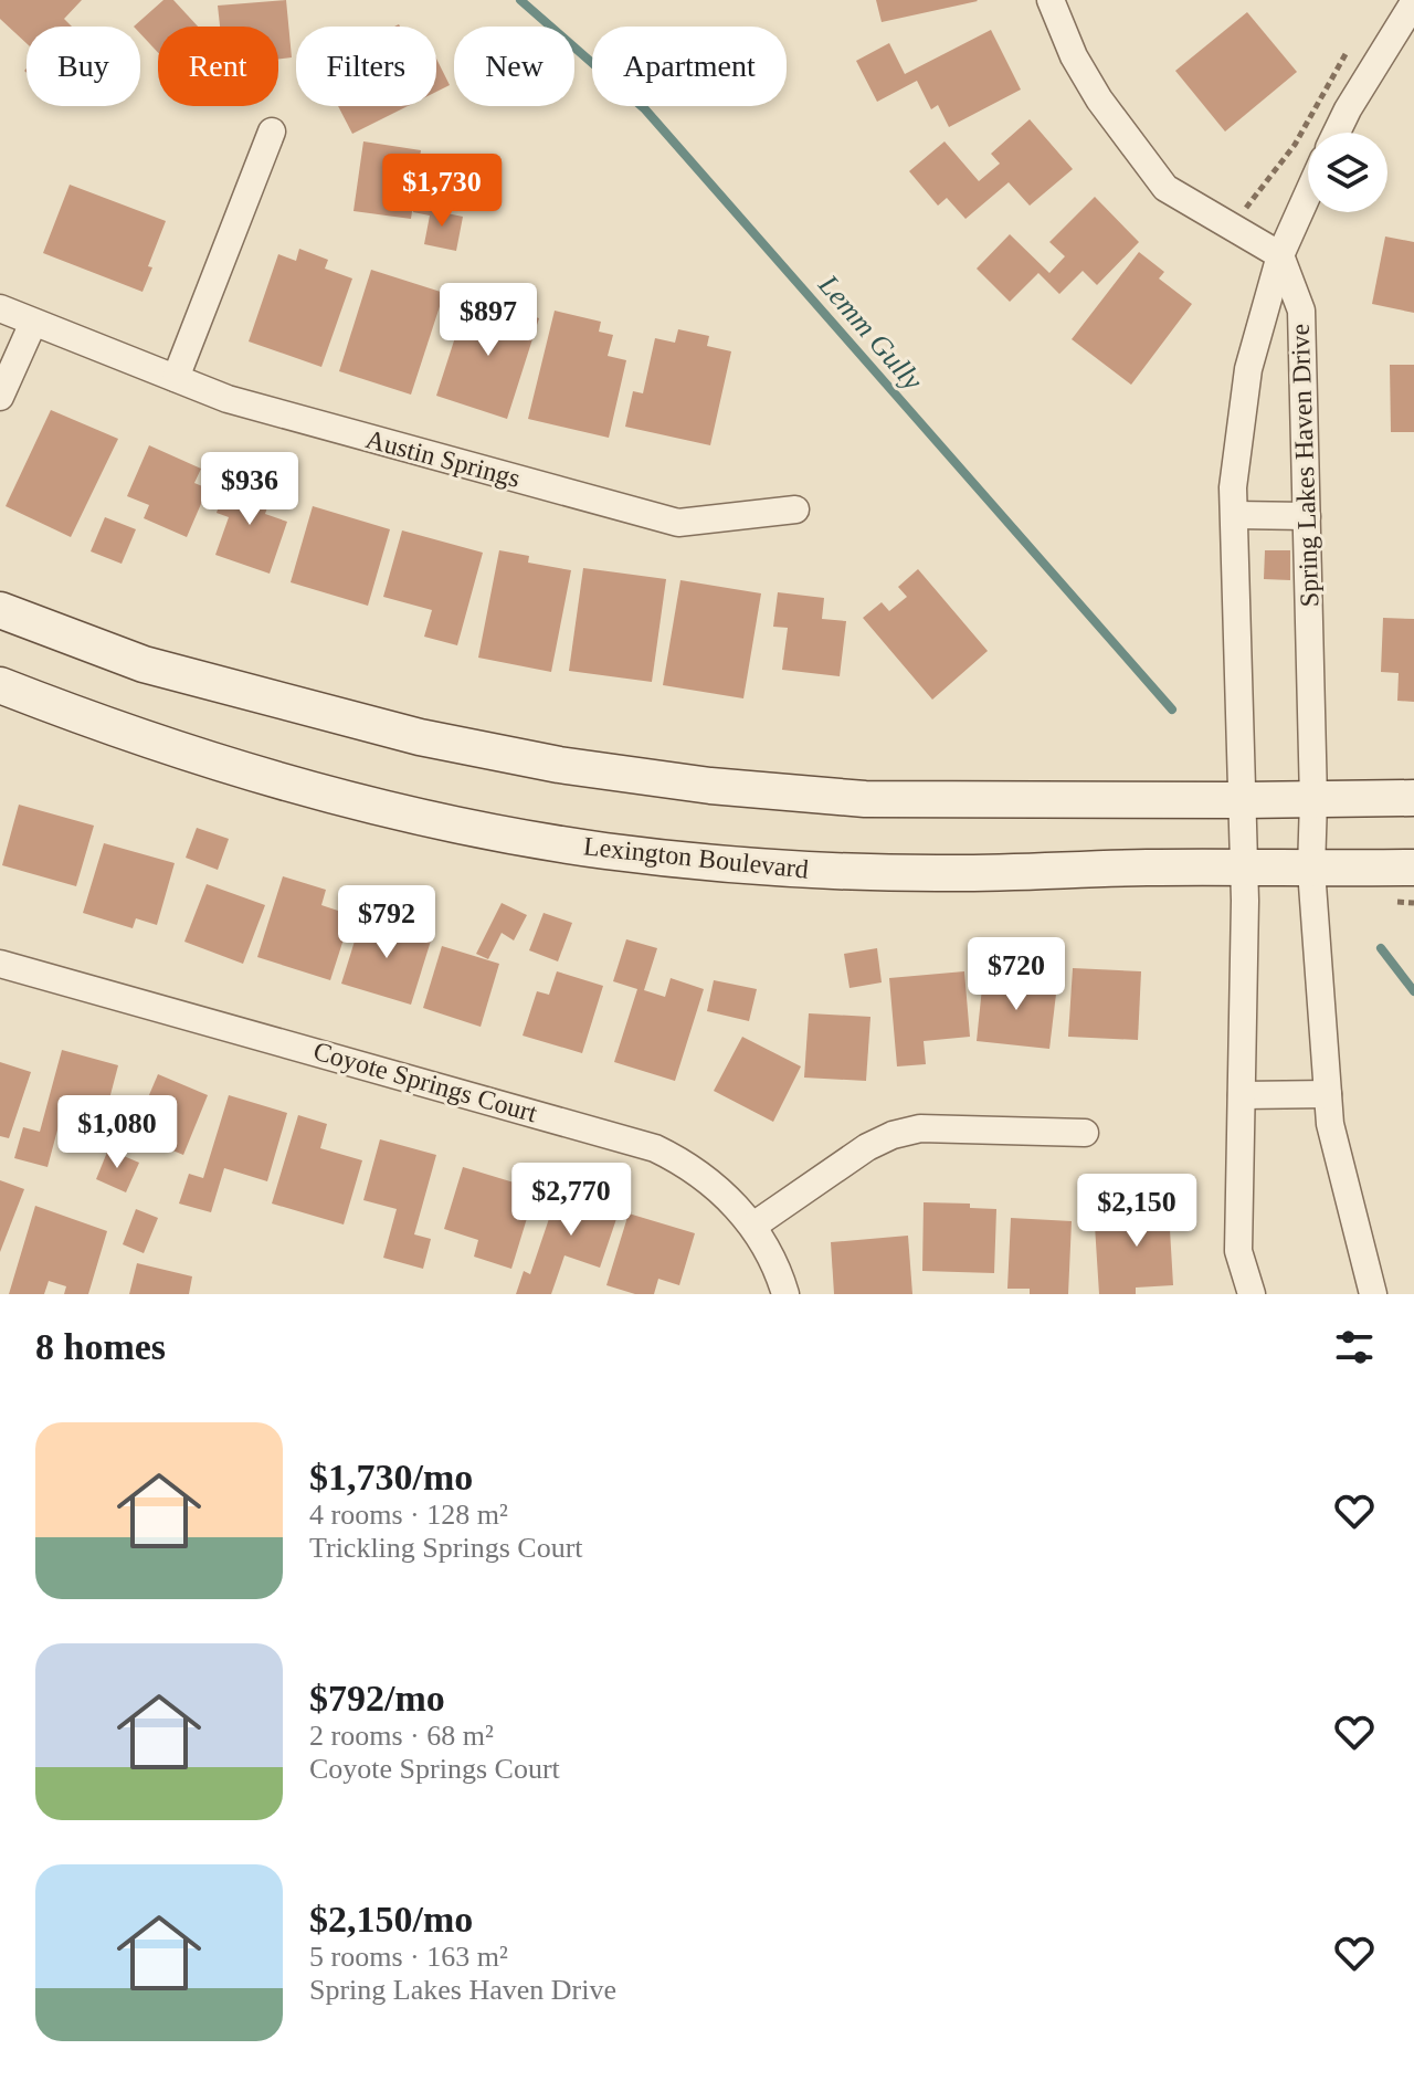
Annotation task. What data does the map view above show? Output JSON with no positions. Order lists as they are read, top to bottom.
{
  "streets": {
    "main road": ["Lexington Boulevard"],
    "street": ["Austin Springs", "Spring Lakes Haven Drive", "Coyote Springs Court"]
  },
  "crossings": [
    ["Spring Lakes Haven Drive", "Lexington Boulevard"]
  ],
  "water": ["Lemm Gully"],
  "page": {
    "chip": [
      "Buy",
      "Rent",
      "Filters",
      "New",
      "Apartment"
    ],
    "price": [
      "$1,730",
      "$897",
      "$936",
      "$792",
      "$720",
      "$1,080",
      "$2,770",
      "$2,150"
    ],
    "heading": "8 homes",
    "list": [
      {
        "name": "$1,730/mo",
        "note": "4 rooms · 128 m² · Trickling Springs Court"
      },
      {
        "name": "$792/mo",
        "note": "2 rooms · 68 m² · Coyote Springs Court"
      },
      {
        "name": "$2,150/mo",
        "note": "5 rooms · 163 m² · Spring Lakes Haven Drive"
      }
    ]
  }
}
